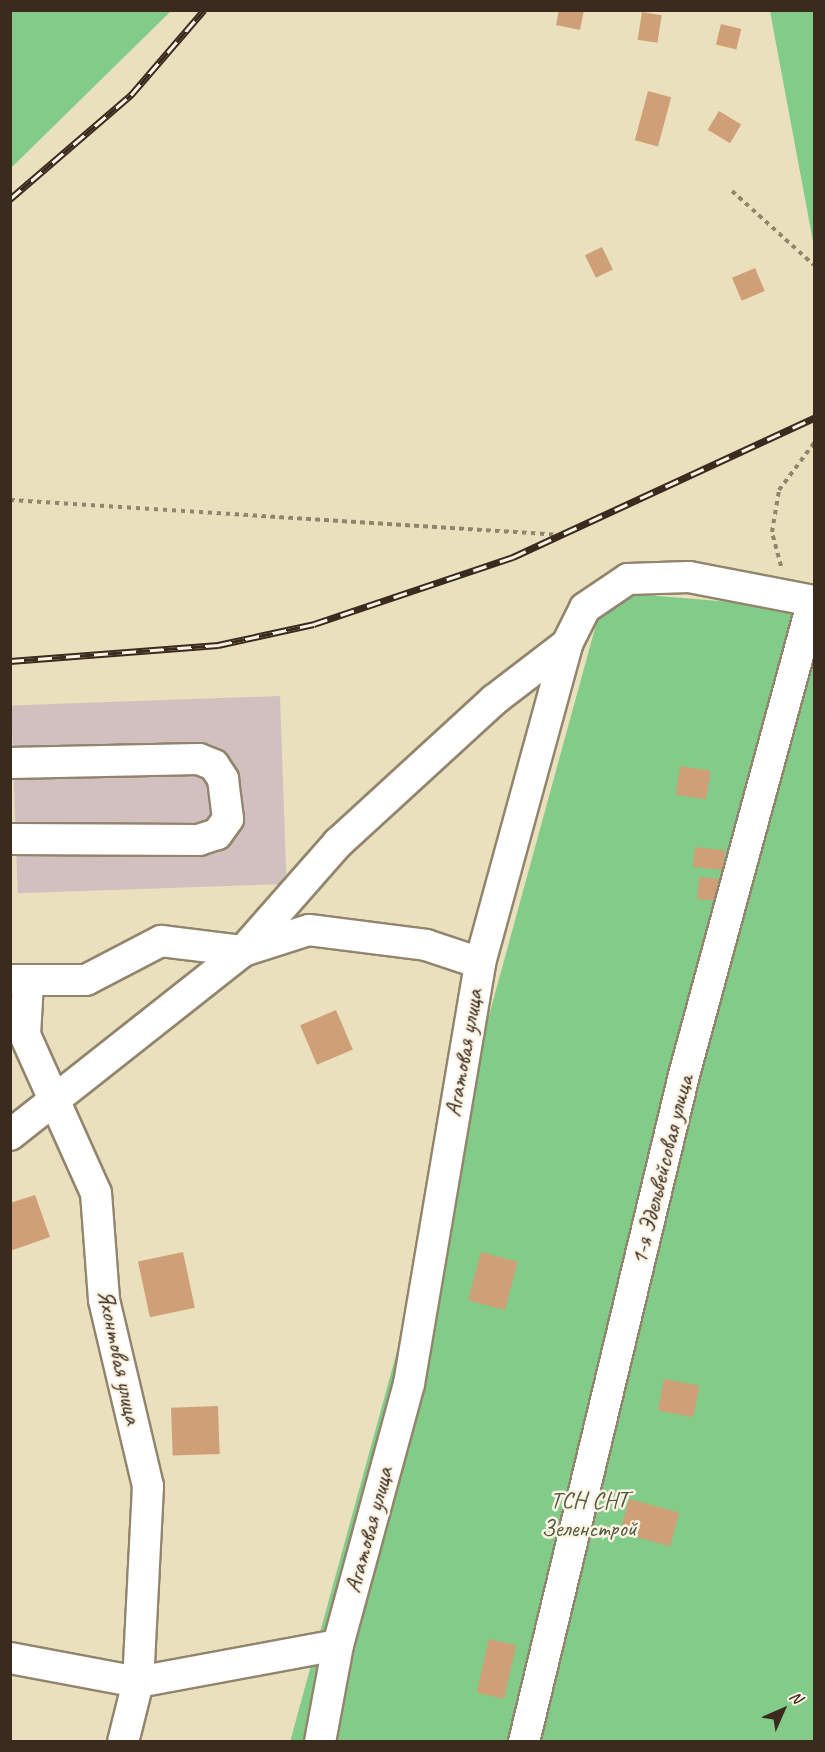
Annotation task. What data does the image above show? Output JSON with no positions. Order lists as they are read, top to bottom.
{
  "streets": {
    "street": ["Агатовая улица", "1-я Эдельвейсовая улица", "Яхонтовая улица"]
  },
  "crossings": [
    ["Агатовая улица", "1-я Эдельвейсовая улица"]
  ],
  "parks": ["ТСН СНТ Зеленстрой"],
  "north": "top right"
}
